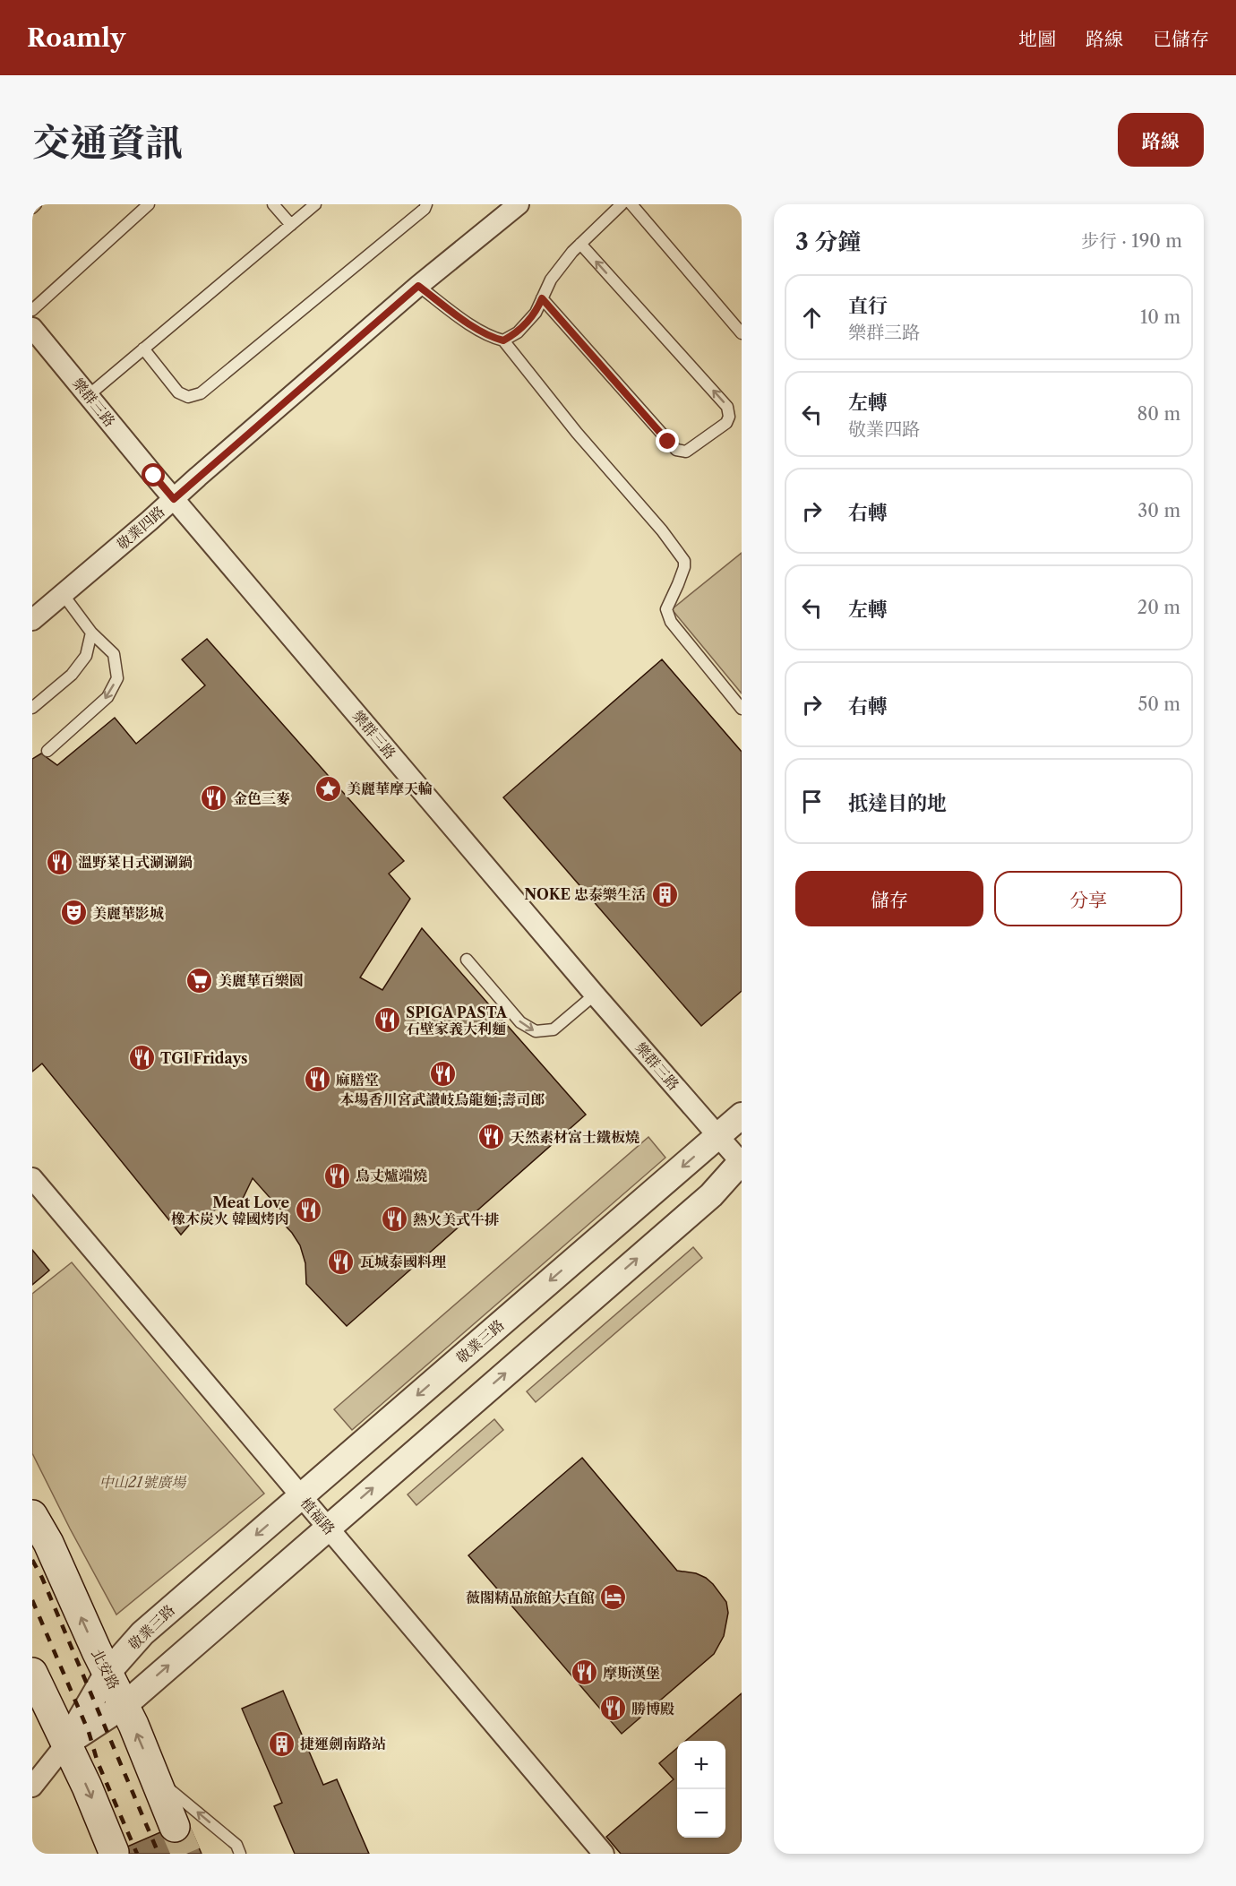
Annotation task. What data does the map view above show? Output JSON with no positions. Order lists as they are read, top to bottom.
{
  "streets": {
    "main road": ["北安路"],
    "street": [
      "樂群三路",
      "敬業四路",
      "敬業三路",
      "植福路"
    ]
  },
  "crossings": [
    ["樂群三路", "敬業四路"],
    ["樂群三路", "敬業三路"],
    ["敬業三路", "植福路"],
    ["敬業三路", "北安路"]
  ],
  "parks": ["中山21號廣場"],
  "places": {
    "place": ["美麗華摩天輪"],
    "restaurant": [
      "金色三麥",
      "溫野菜日式涮涮鍋",
      "SPIGA PASTA 石壁家義大利麵",
      "TGI Fridays",
      "本場香川宮武讃岐烏龍麵;壽司郎",
      "麻膳堂",
      "天然素材富士鐵板燒",
      "鳥丈爐端燒",
      "Meat Love 橡木炭火 韓國烤肉",
      "熱火美式牛排",
      "瓦城泰國料理",
      "摩斯漢堡",
      "勝博殿"
    ],
    "building": ["NOKE 忠泰樂生活", "捷運劍南路站"],
    "theatre": ["美麗華影城"],
    "supermarket": ["美麗華百樂園"],
    "hotel": ["薇閣精品旅館大直館"]
  },
  "page": {
    "header": "Roamly",
    "nav": ["地圖", "路線", "已儲存"],
    "title": "交通資訊",
    "buttons": [
      "路線",
      ["儲存", "分享"]
    ],
    "heading": ["3 分鐘", "步行 · 190 m"],
    "list": [
      ["直行", "樂群三路", "10 m"],
      ["左轉", "敬業四路", "80 m"],
      ["右轉", "30 m"],
      ["左轉", "20 m"],
      ["右轉", "50 m"],
      "抵達目的地"
    ],
    "map_buttons": ["+", "−"]
  }
}
